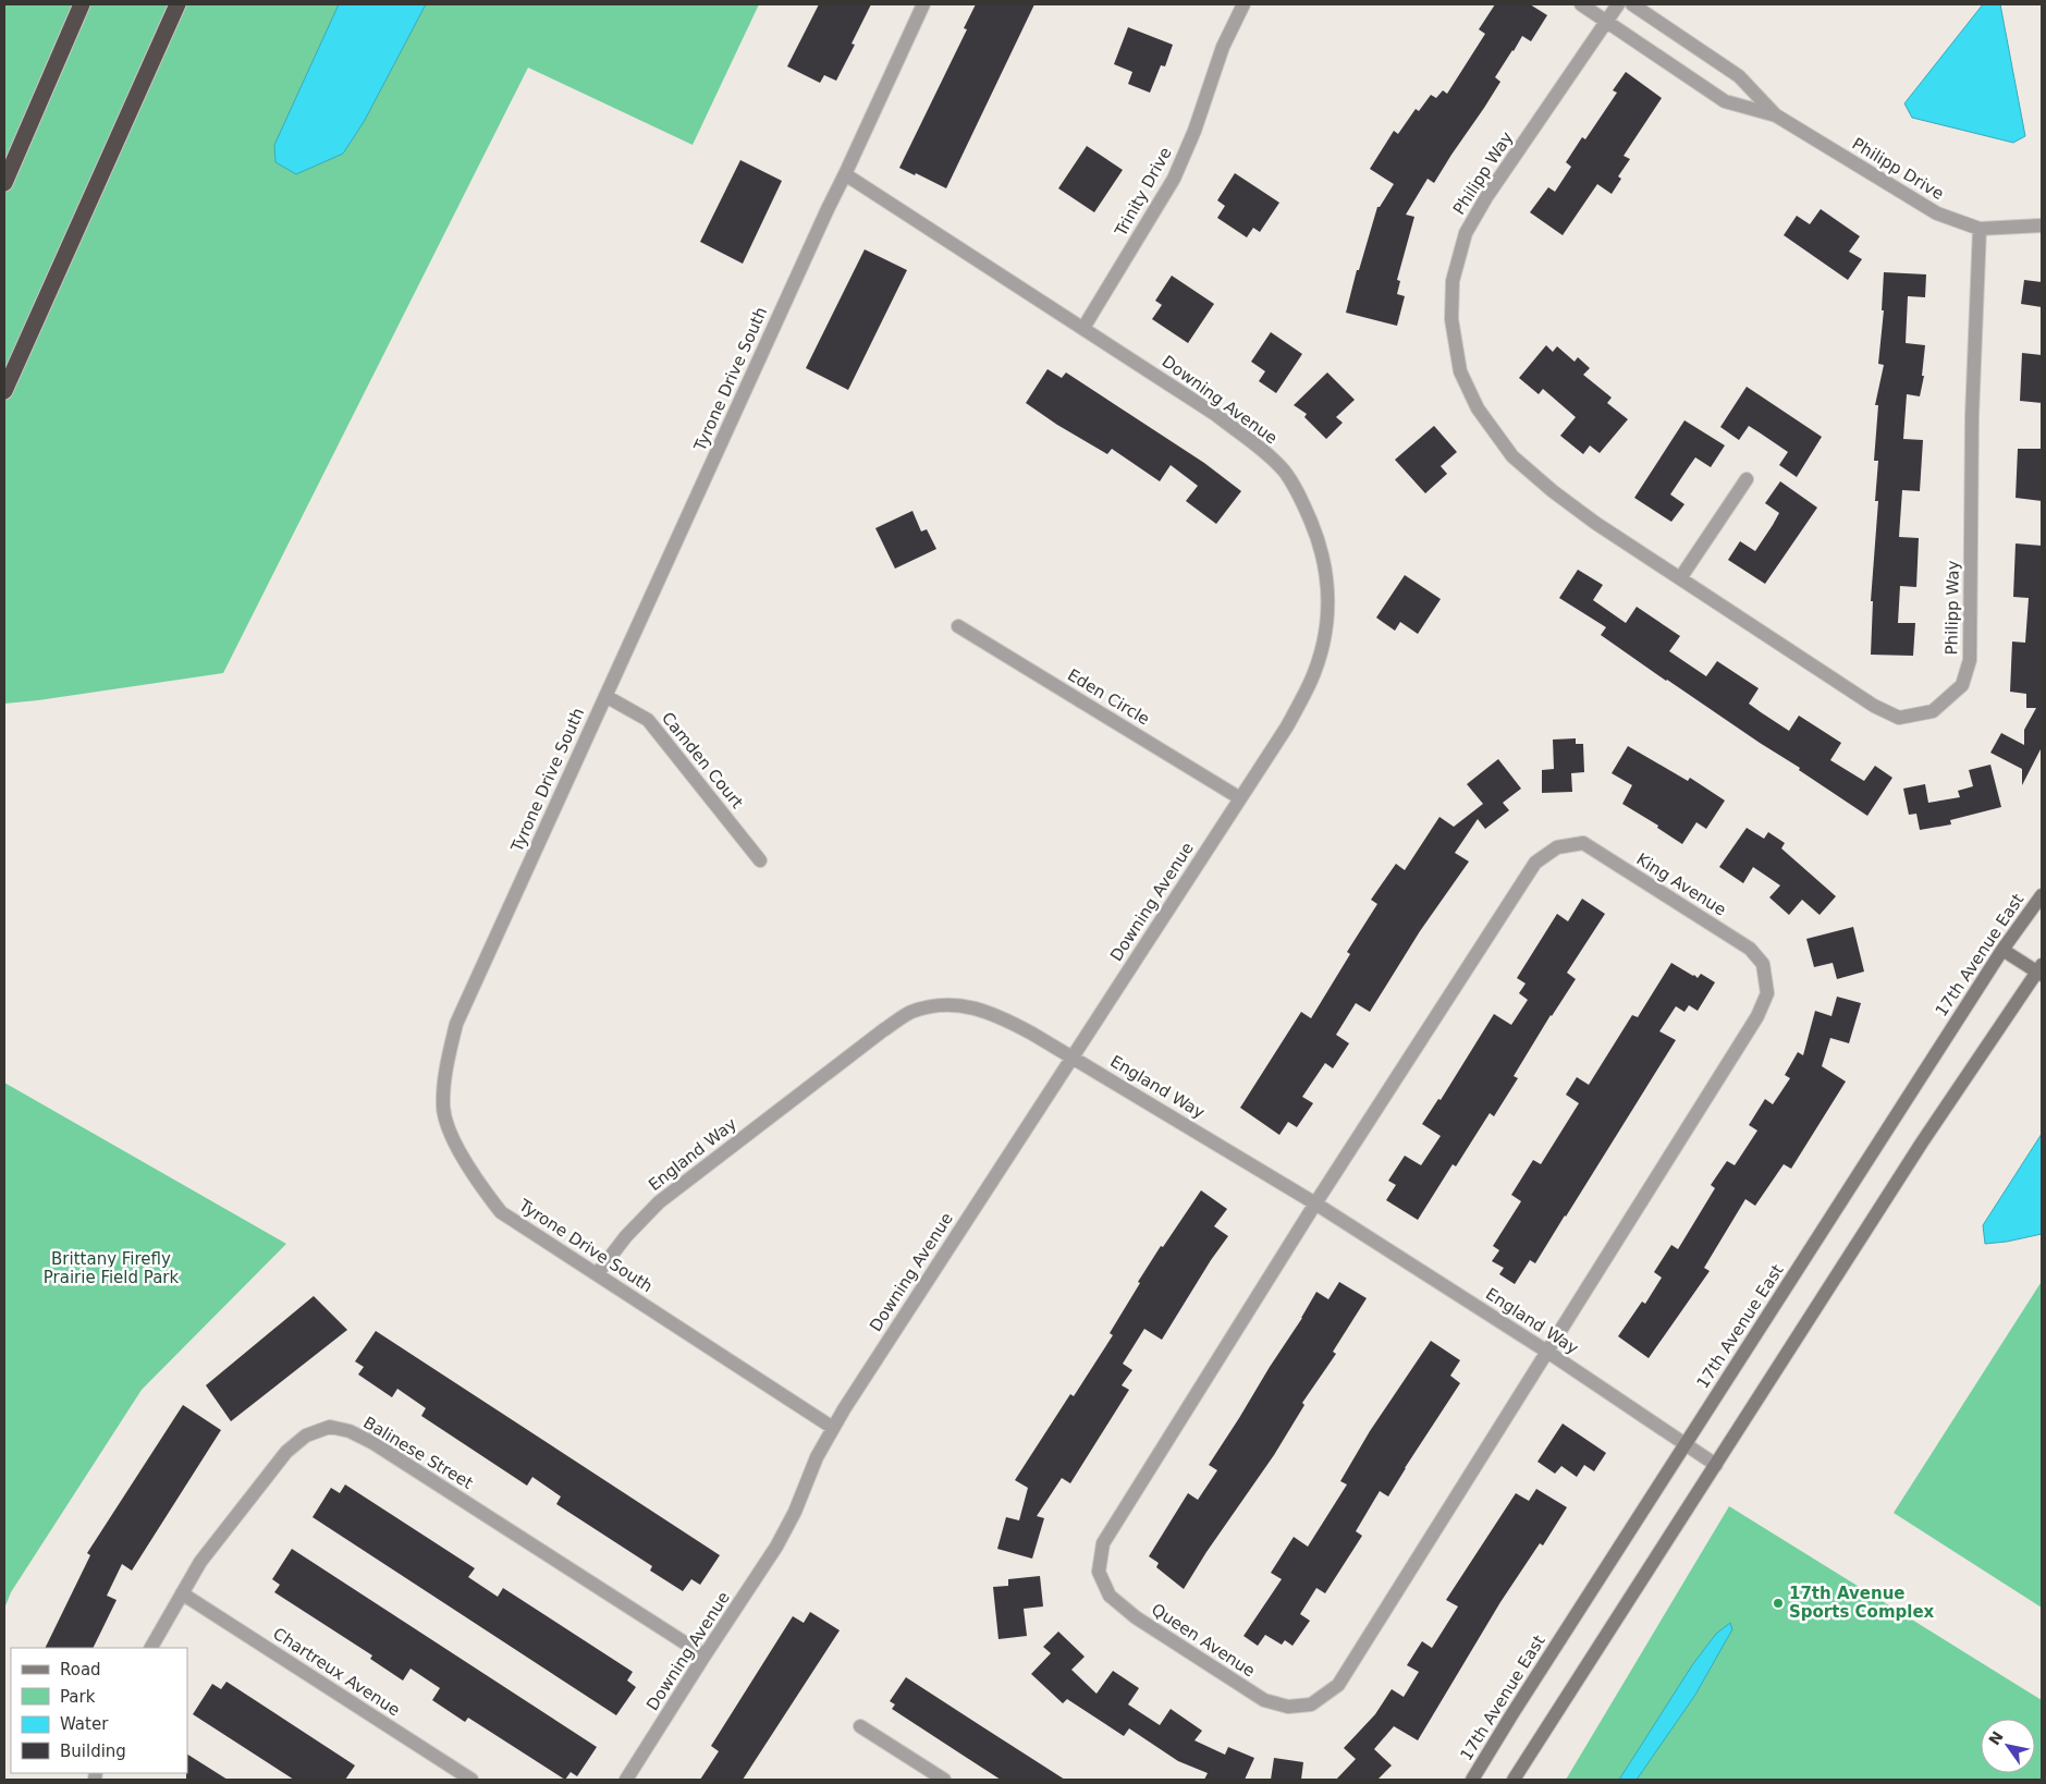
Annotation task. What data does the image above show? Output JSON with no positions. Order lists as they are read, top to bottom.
{
  "streets": {
    "street": [
      "Philipp Drive",
      "Philipp Way",
      "Trinity Drive",
      "Tyrone Drive South",
      "Downing Avenue",
      "Eden Circle",
      "Camden Court",
      "King Avenue",
      "17th Avenue East",
      "England Way",
      "Balinese Street",
      "Queen Avenue",
      "Chartreux Avenue"
    ]
  },
  "crossings": [
    ["Philipp Drive", "Philipp Way"],
    ["Trinity Drive", "Downing Avenue"],
    ["Tyrone Drive South", "Downing Avenue"],
    ["Tyrone Drive South", "Camden Court"],
    ["Tyrone Drive South", "England Way"],
    ["Downing Avenue", "Eden Circle"],
    ["Downing Avenue", "England Way"],
    ["Downing Avenue", "Balinese Street"],
    ["King Avenue", "England Way"],
    ["King Avenue", "Queen Avenue"],
    ["17th Avenue East", "England Way"],
    ["England Way", "Queen Avenue"],
    ["Balinese Street", "Chartreux Avenue"]
  ],
  "parks": ["Brittany Firefly Prairie Field Park"],
  "places": ["17th Avenue Sports Complex"],
  "legend": [
    "Road",
    "Park",
    "Water",
    "Building"
  ],
  "north": "top left"
}
